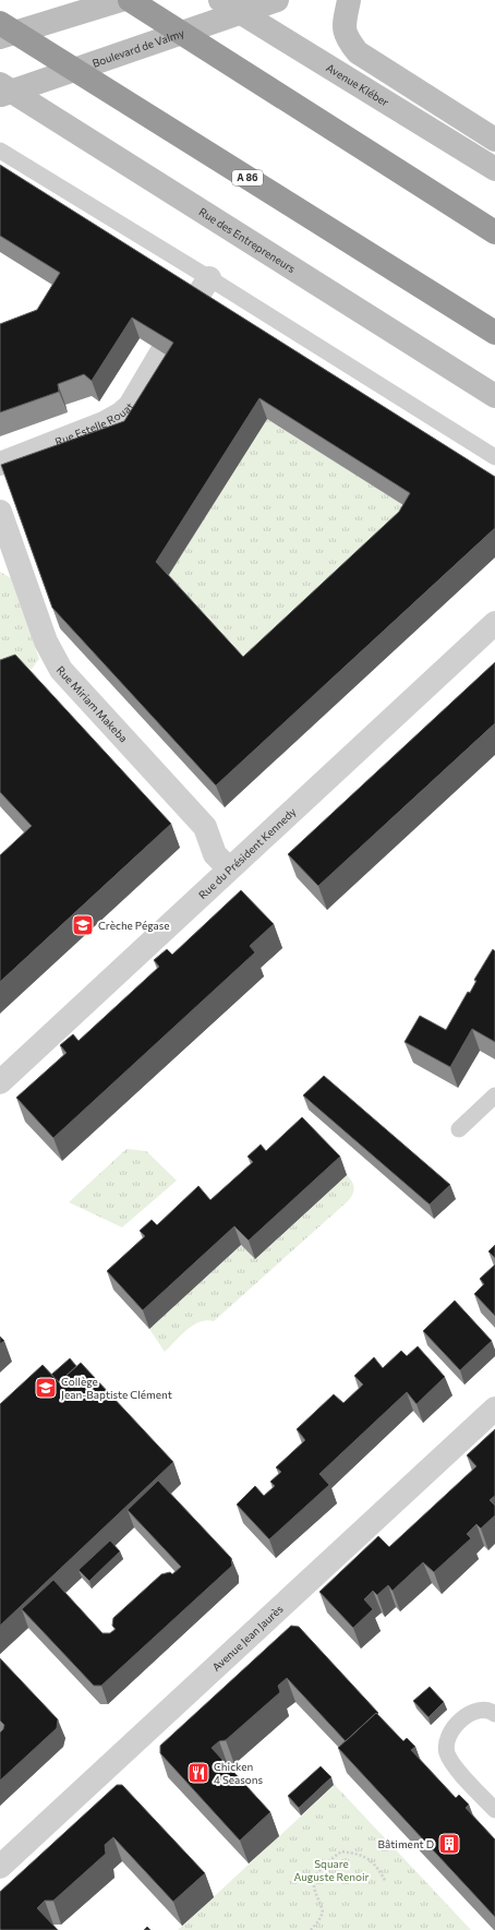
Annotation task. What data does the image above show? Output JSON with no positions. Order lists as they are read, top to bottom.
{
  "streets": {
    "highway": ["A 86"],
    "street": [
      "Boulevard de Valmy",
      "Avenue Kléber",
      "Rue des Entrepreneurs",
      "Rue Estelle Rouat",
      "Rue Miriam Makeba",
      "Rue du Président Kennedy",
      "Avenue Jean Jaurès"
    ]
  },
  "crossings": [
    ["Boulevard de Valmy", "Avenue Kléber"],
    ["Boulevard de Valmy", "Rue des Entrepreneurs"],
    ["Rue Miriam Makeba", "Rue du Président Kennedy"]
  ],
  "parks": ["Square Auguste Renoir"],
  "places": {
    "school or university": ["Crèche Pégase", "Collège Jean-Baptiste Clément"],
    "restaurant": ["Chicken 4 Seasons"],
    "building": ["Bâtiment D"]
  }
}
